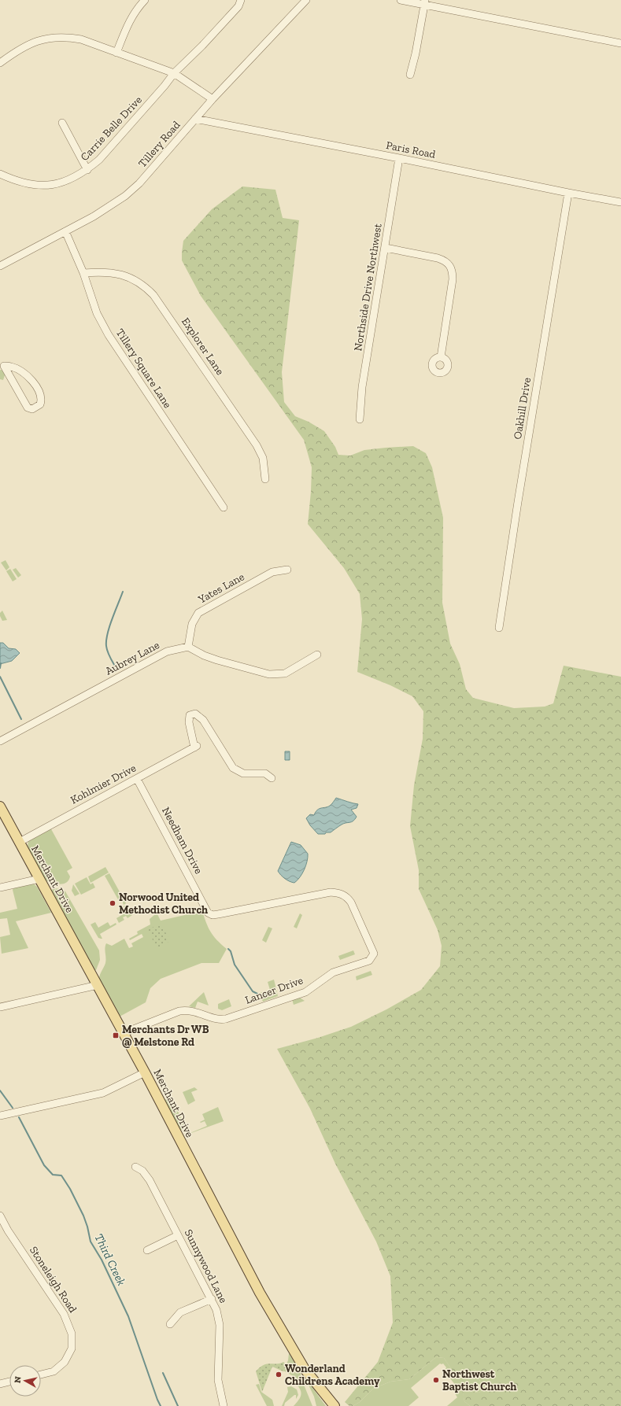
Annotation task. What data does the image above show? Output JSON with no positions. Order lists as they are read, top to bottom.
{
  "streets": {
    "main road": ["Merchant Drive"],
    "street": [
      "Carrie Belle Drive",
      "Tillery Road",
      "Paris Road",
      "Northside Drive Northwest",
      "Explorer Lane",
      "Tillery Square Lane",
      "Oakhill Drive",
      "Yates Lane",
      "Aubrey Lane",
      "Kohlmier Drive",
      "Needham Drive",
      "Lancer Drive",
      "Sunnywood Lane",
      "Stoneleigh Road"
    ]
  },
  "crossings": [
    ["Tillery Road", "Paris Road"],
    ["Tillery Road", "Tillery Square Lane"],
    ["Paris Road", "Northside Drive Northwest"],
    ["Paris Road", "Oakhill Drive"],
    ["Explorer Lane", "Tillery Square Lane"],
    ["Yates Lane", "Aubrey Lane"],
    ["Kohlmier Drive", "Needham Drive"],
    ["Kohlmier Drive", "Merchant Drive"],
    ["Needham Drive", "Lancer Drive"],
    ["Merchant Drive", "Lancer Drive"]
  ],
  "water": ["Third Creek"],
  "places": {
    "other": ["Norwood United Methodist Church", "Wonderland Childrens Academy", "Northwest Baptist Church"],
    "transit": ["Merchants Dr WB @ Melstone Rd"]
  },
  "north": "left"
}
